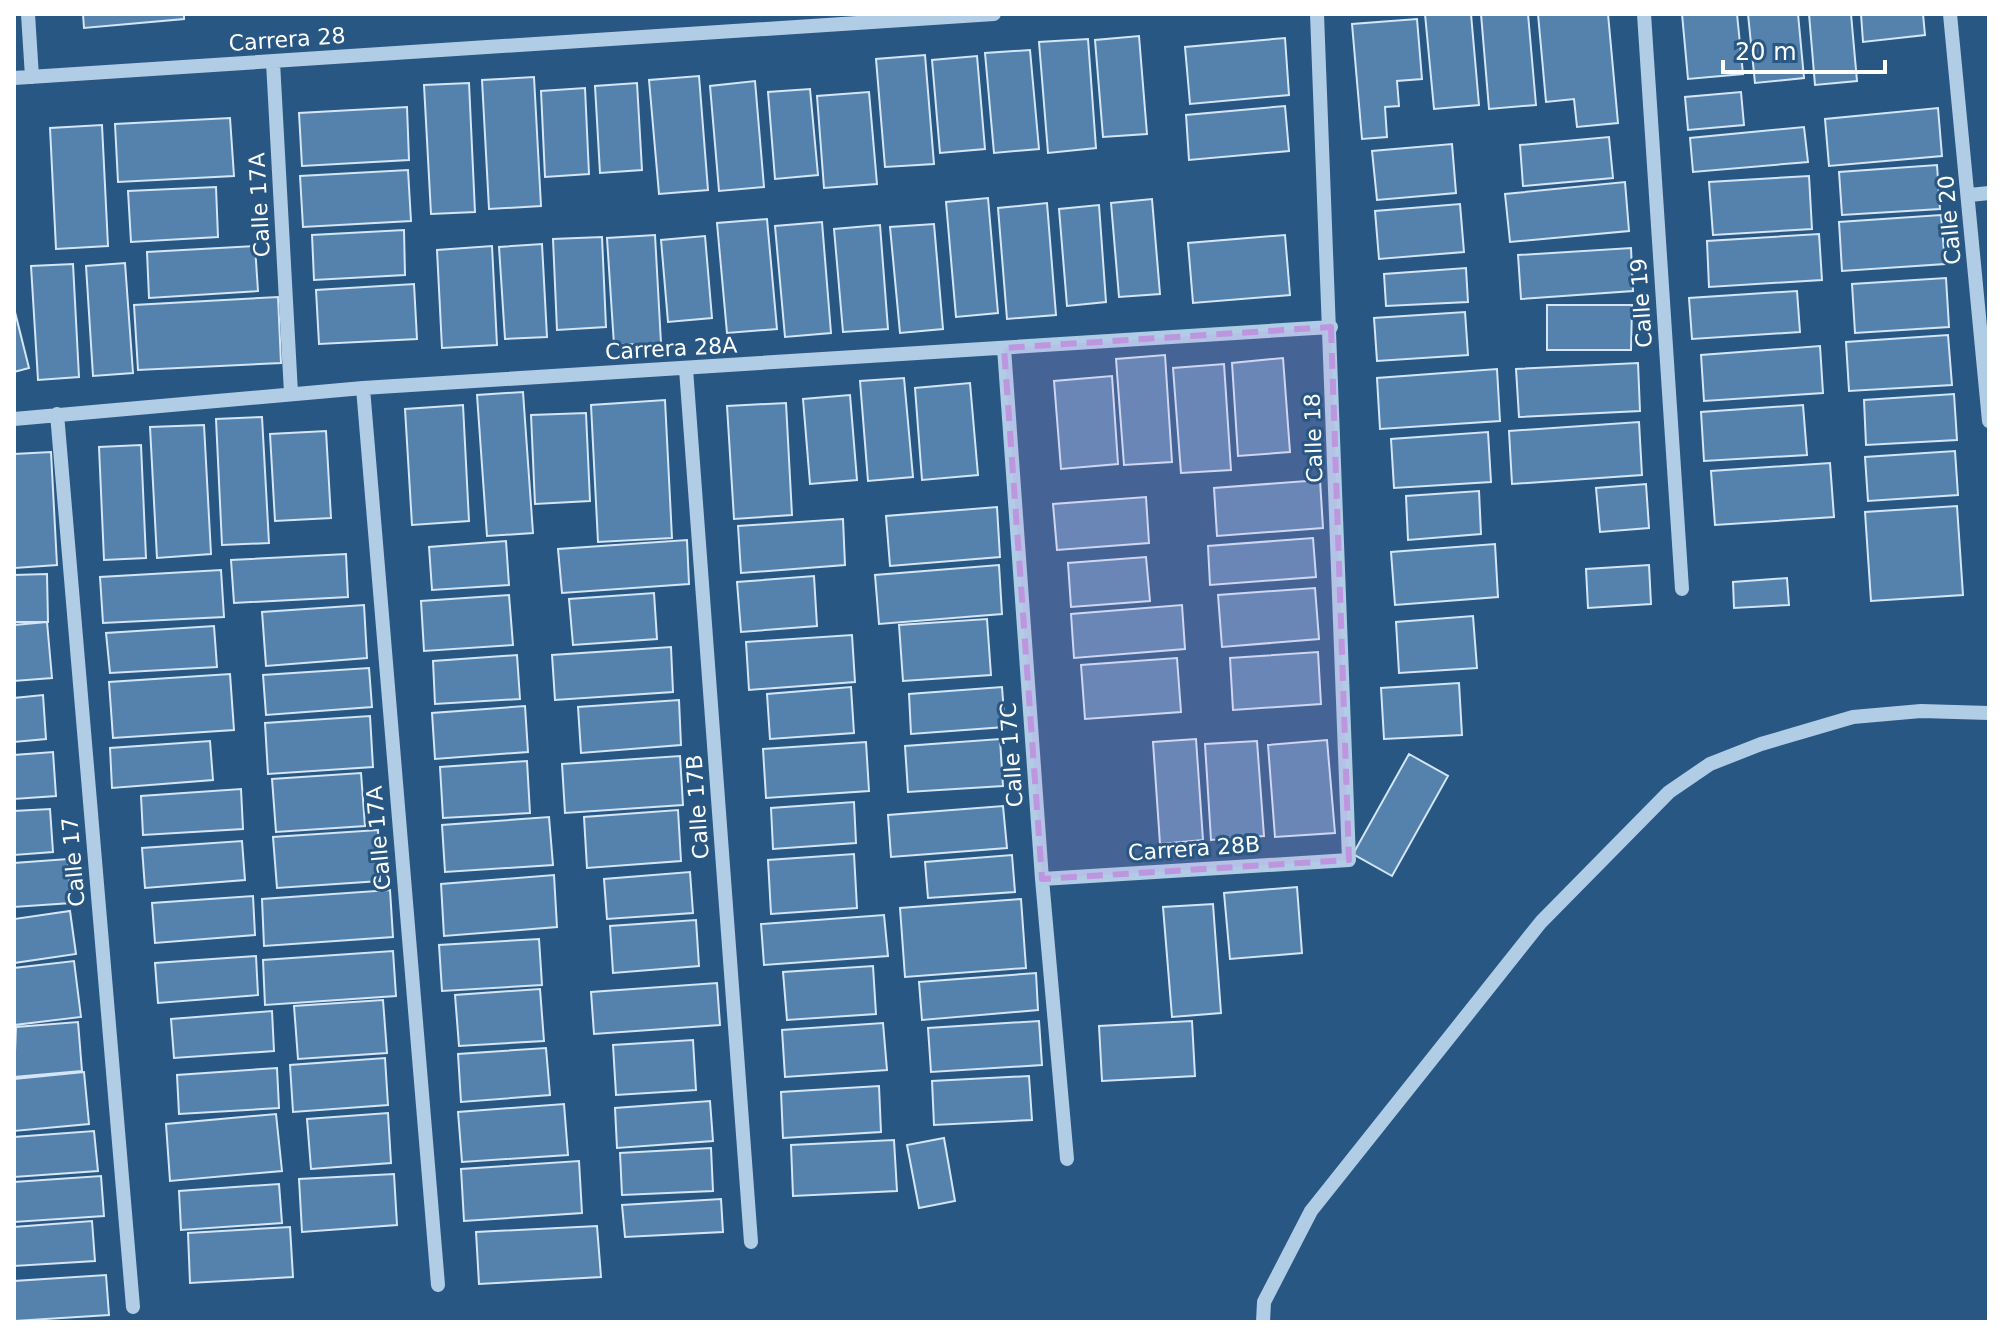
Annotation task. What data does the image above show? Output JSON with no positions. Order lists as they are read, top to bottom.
{
  "streets": {
    "street": [
      "Carrera 28",
      "Calle 17A",
      "Calle 20",
      "Calle 19",
      "Carrera 28A",
      "Calle 18",
      "Calle 17C",
      "Calle 17B",
      "Carrera 28B",
      "Calle 17"
    ]
  },
  "crossings": [
    ["Carrera 28", "Calle 17A"],
    ["Calle 17A", "Carrera 28A"],
    ["Carrera 28A", "Calle 18"],
    ["Carrera 28A", "Calle 17C"],
    ["Carrera 28A", "Calle 17B"],
    ["Carrera 28A", "Calle 17"],
    ["Calle 18", "Carrera 28B"],
    ["Calle 17C", "Carrera 28B"]
  ],
  "scale_bar": "20 m"
}
